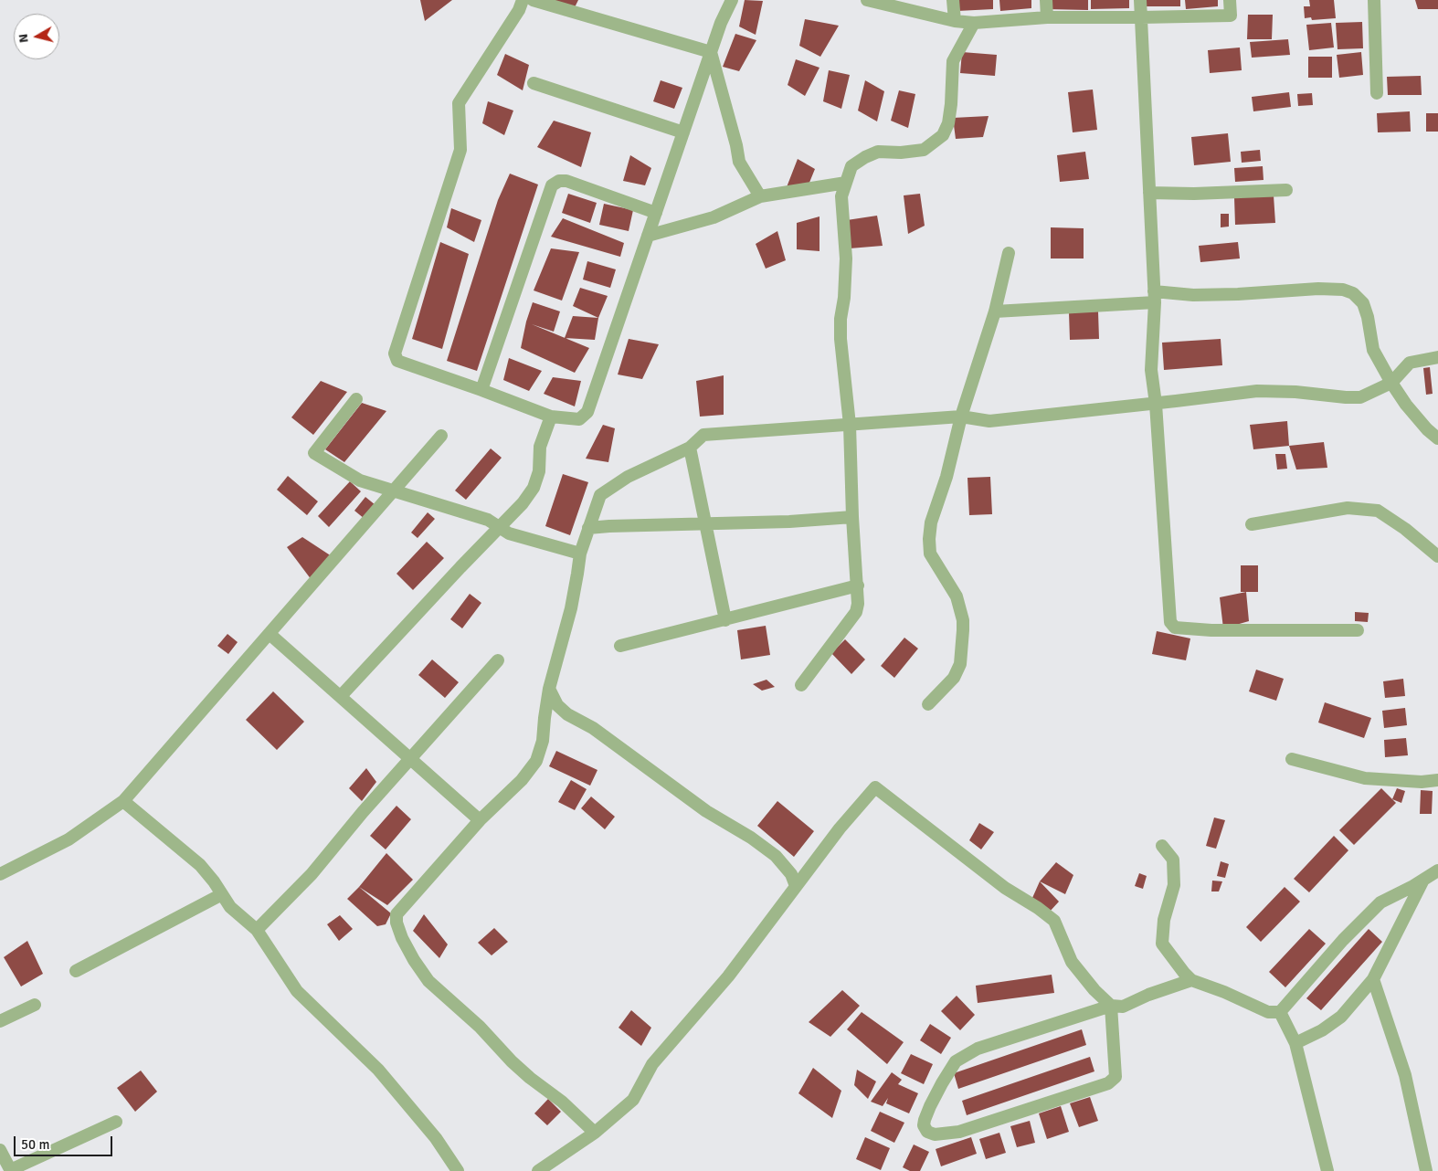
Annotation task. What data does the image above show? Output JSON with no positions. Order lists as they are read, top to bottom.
{
  "scale_bar": "50 m",
  "north": "left"
}
